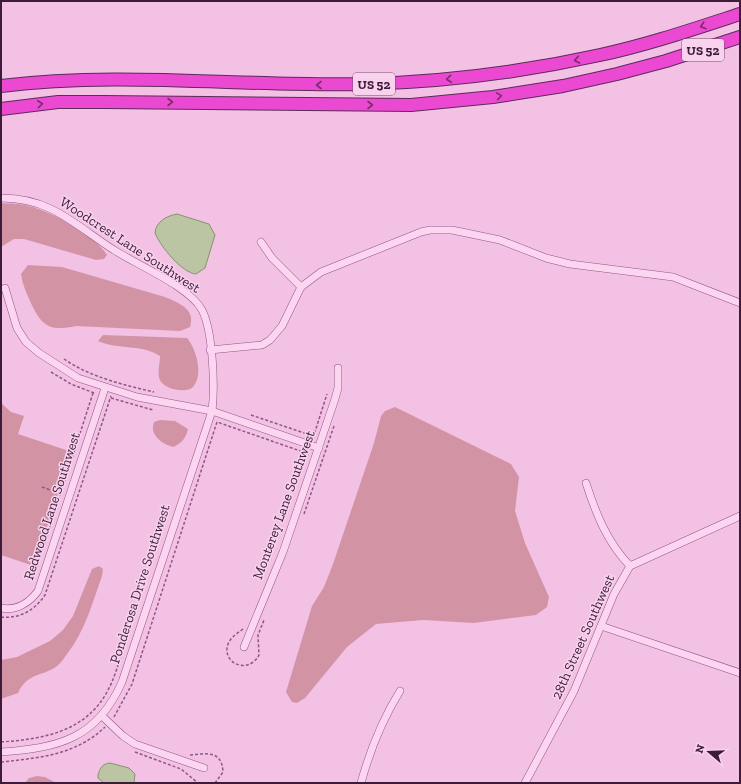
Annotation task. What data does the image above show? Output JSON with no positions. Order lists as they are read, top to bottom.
{
  "streets": {
    "highway": ["US 52"],
    "street": [
      "Woodcrest Lane Southwest",
      "Monterey Lane Southwest",
      "Redwood Lane Southwest",
      "Ponderosa Drive Southwest",
      "28th Street Southwest"
    ]
  },
  "crossings": [
    ["Woodcrest Lane Southwest", "Ponderosa Drive Southwest"]
  ],
  "north": "left"
}
